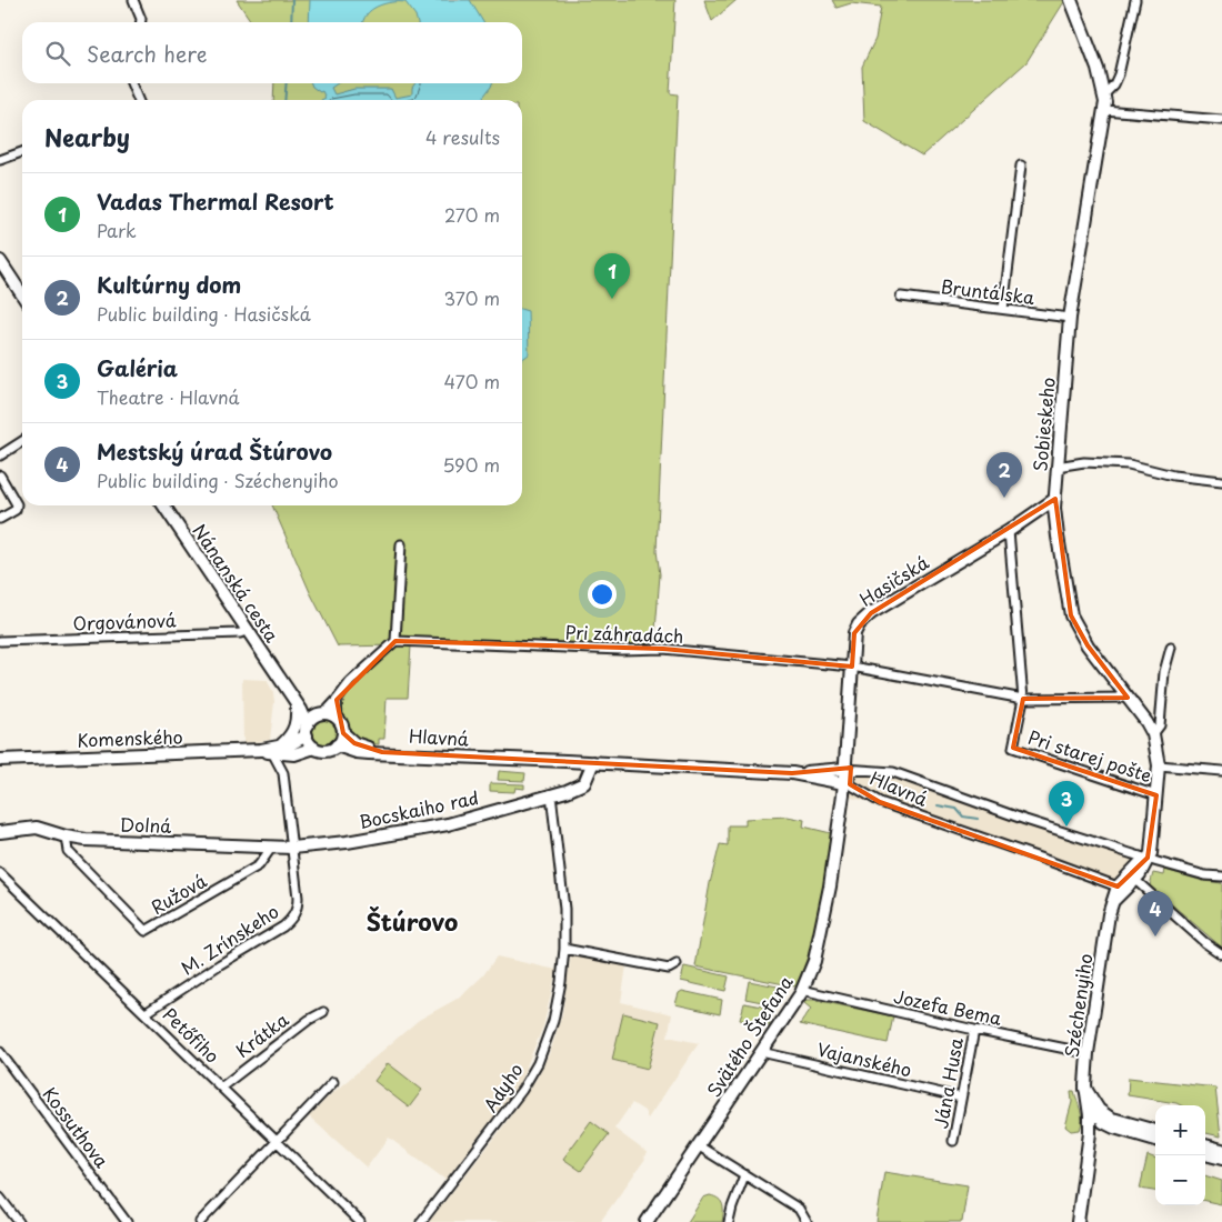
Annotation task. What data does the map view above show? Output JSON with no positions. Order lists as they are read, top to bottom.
{
  "streets": {
    "street": [
      "Bruntálska",
      "Sobieskeho",
      "Hasičská",
      "Nánanská cesta",
      "Orgovánová",
      "Pri záhradách",
      "Hlavná",
      "Komenského",
      "Pri starej pošte",
      "Bocskaiho rad",
      "Dolná",
      "Ružová",
      "M. Zrínskeho",
      "Széchenyiho",
      "Jozefa Bema",
      "Petőfiho",
      "Krátka",
      "Svätého Štefana",
      "Vajanského",
      "Jána Husa",
      "Adyho",
      "Kossuthova"
    ]
  },
  "crossings": [
    ["Bruntálska", "Sobieskeho"],
    ["Sobieskeho", "Hasičská"],
    ["Sobieskeho", "Pri záhradách"],
    ["Sobieskeho", "Hlavná"],
    ["Sobieskeho", "Pri starej pošte"],
    ["Sobieskeho", "Széchenyiho"],
    ["Hasičská", "Pri záhradách"],
    ["Hasičská", "Hlavná"],
    ["Hasičská", "Svätého Štefana"],
    ["Nánanská cesta", "Orgovánová"],
    ["Pri záhradách", "Pri starej pošte"],
    ["Hlavná", "Komenského"],
    ["Hlavná", "Svätého Štefana"],
    ["Bocskaiho rad", "Dolná"],
    ["Bocskaiho rad", "M. Zrínskeho"],
    ["Bocskaiho rad", "Adyho"],
    ["Dolná", "Ružová"],
    ["Dolná", "M. Zrínskeho"],
    ["M. Zrínskeho", "Petőfiho"],
    ["Széchenyiho", "Jozefa Bema"],
    ["Jozefa Bema", "Svätého Štefana"],
    ["Jozefa Bema", "Jána Husa"],
    ["Petőfiho", "Krátka"],
    ["Svätého Štefana", "Vajanského"],
    ["Vajanského", "Jána Husa"]
  ],
  "districts": ["Štúrovo"],
  "page": {
    "search": "Search here",
    "heading": ["Nearby", "4 results"],
    "list": [
      {
        "mark": "1",
        "name": "Vadas Thermal Resort",
        "note": "Park",
        "value": "270 m"
      },
      {
        "mark": "2",
        "name": "Kultúrny dom",
        "note": "Public building · Hasičská",
        "value": "370 m"
      },
      {
        "mark": "3",
        "name": "Galéria",
        "note": "Theatre · Hlavná",
        "value": "470 m"
      },
      {
        "mark": "4",
        "name": "Mestský úrad Štúrovo",
        "note": "Public building · Széchenyiho",
        "value": "590 m"
      }
    ],
    "pins": [
      "1",
      "2",
      "3",
      "4"
    ],
    "map_buttons": ["+", "−"]
  }
}
